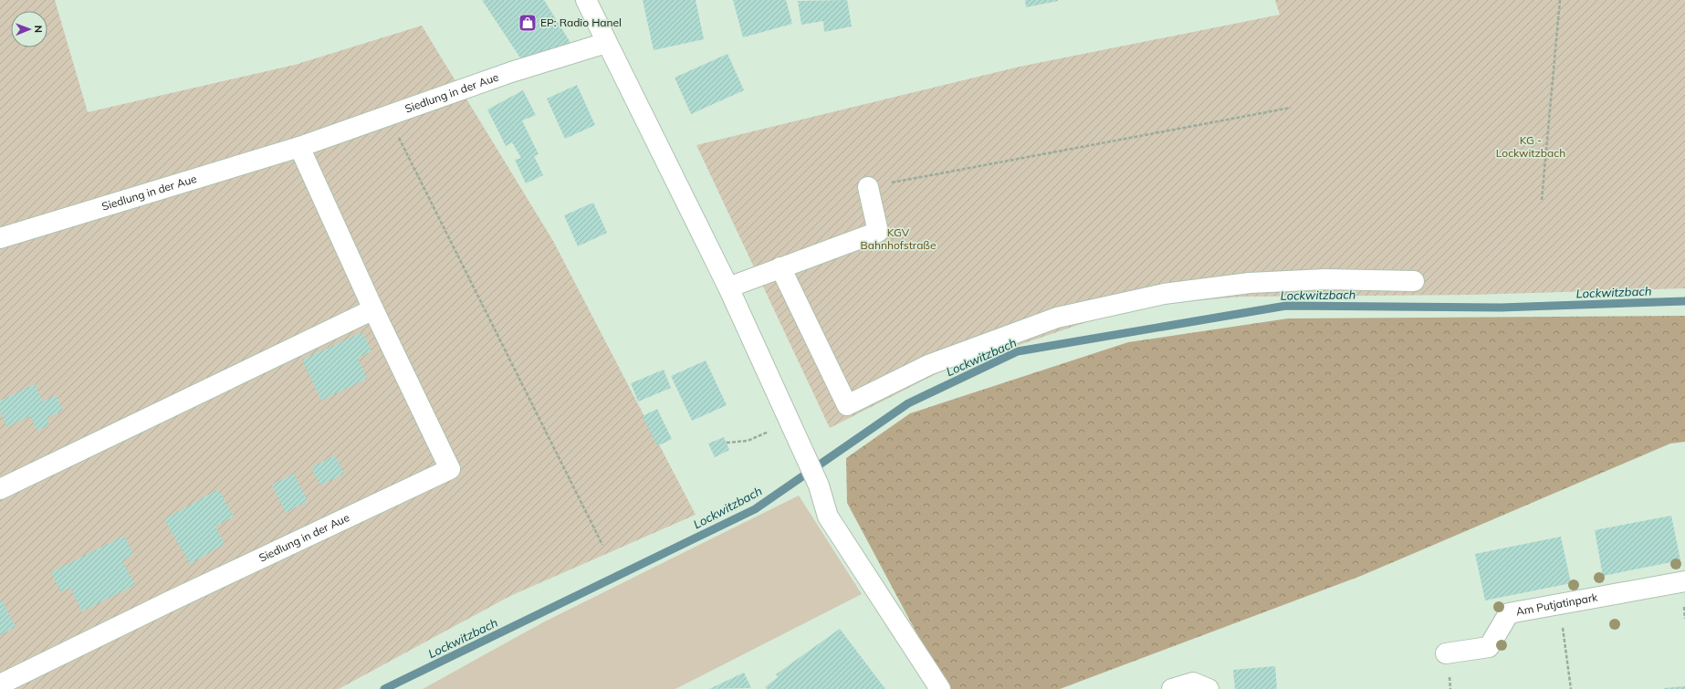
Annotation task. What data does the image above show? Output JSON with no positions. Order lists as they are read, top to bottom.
{
  "streets": {
    "street": ["Siedlung in der Aue", "Am Putjatinpark"]
  },
  "water": ["Lockwitzbach"],
  "parks": ["KG - Lockwitzbach", "KGV Bahnhofstraße"],
  "places": {
    "shop": ["EP: Radio Hanel"]
  },
  "north": "right"
}
